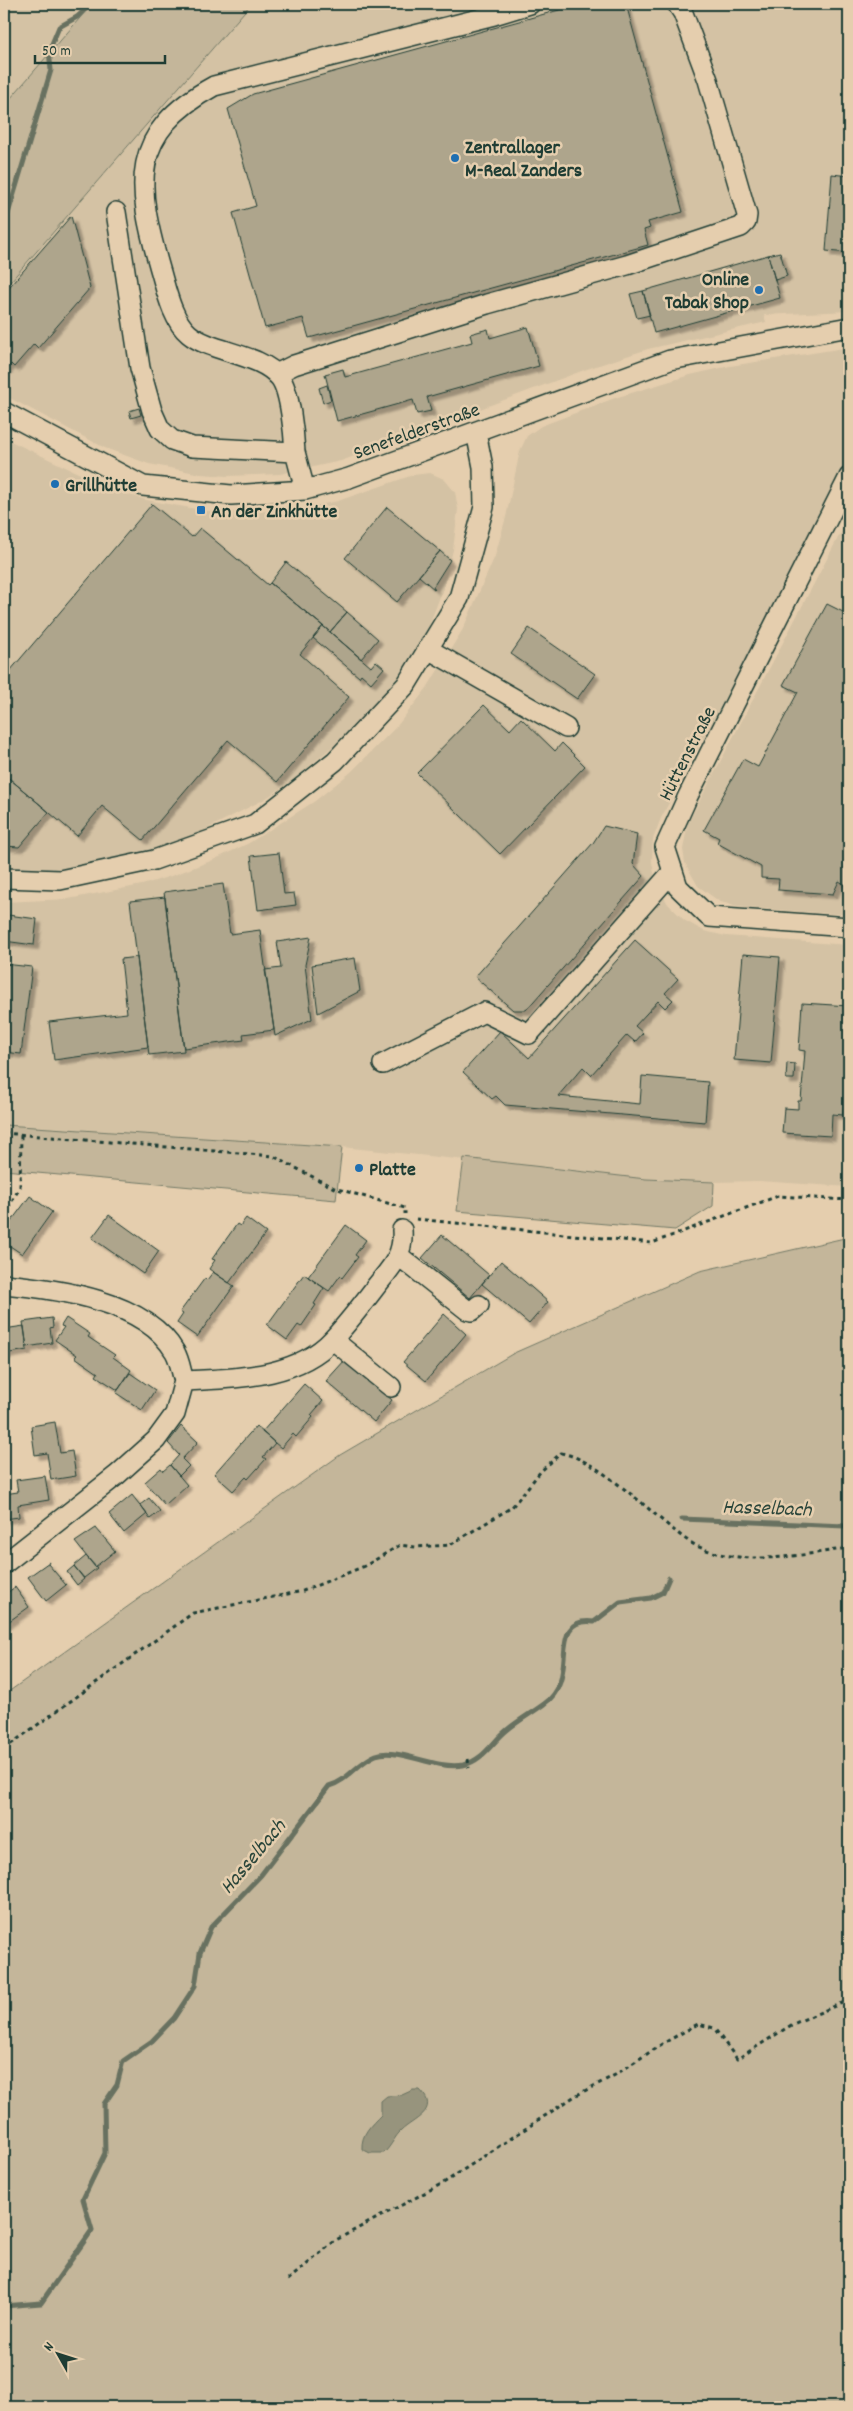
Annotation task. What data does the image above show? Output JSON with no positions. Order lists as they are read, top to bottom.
{
  "streets": {
    "street": ["Senefelderstraße", "Hüttenstraße"]
  },
  "water": ["Hasselbach"],
  "places": {
    "other": [
      "Zentrallager M-Real Zanders",
      "Online Tabak Shop",
      "Grillhütte",
      "Platte"
    ],
    "transit": ["An der Zinkhütte"]
  },
  "scale_bar": "50 m",
  "north": "top left"
}
